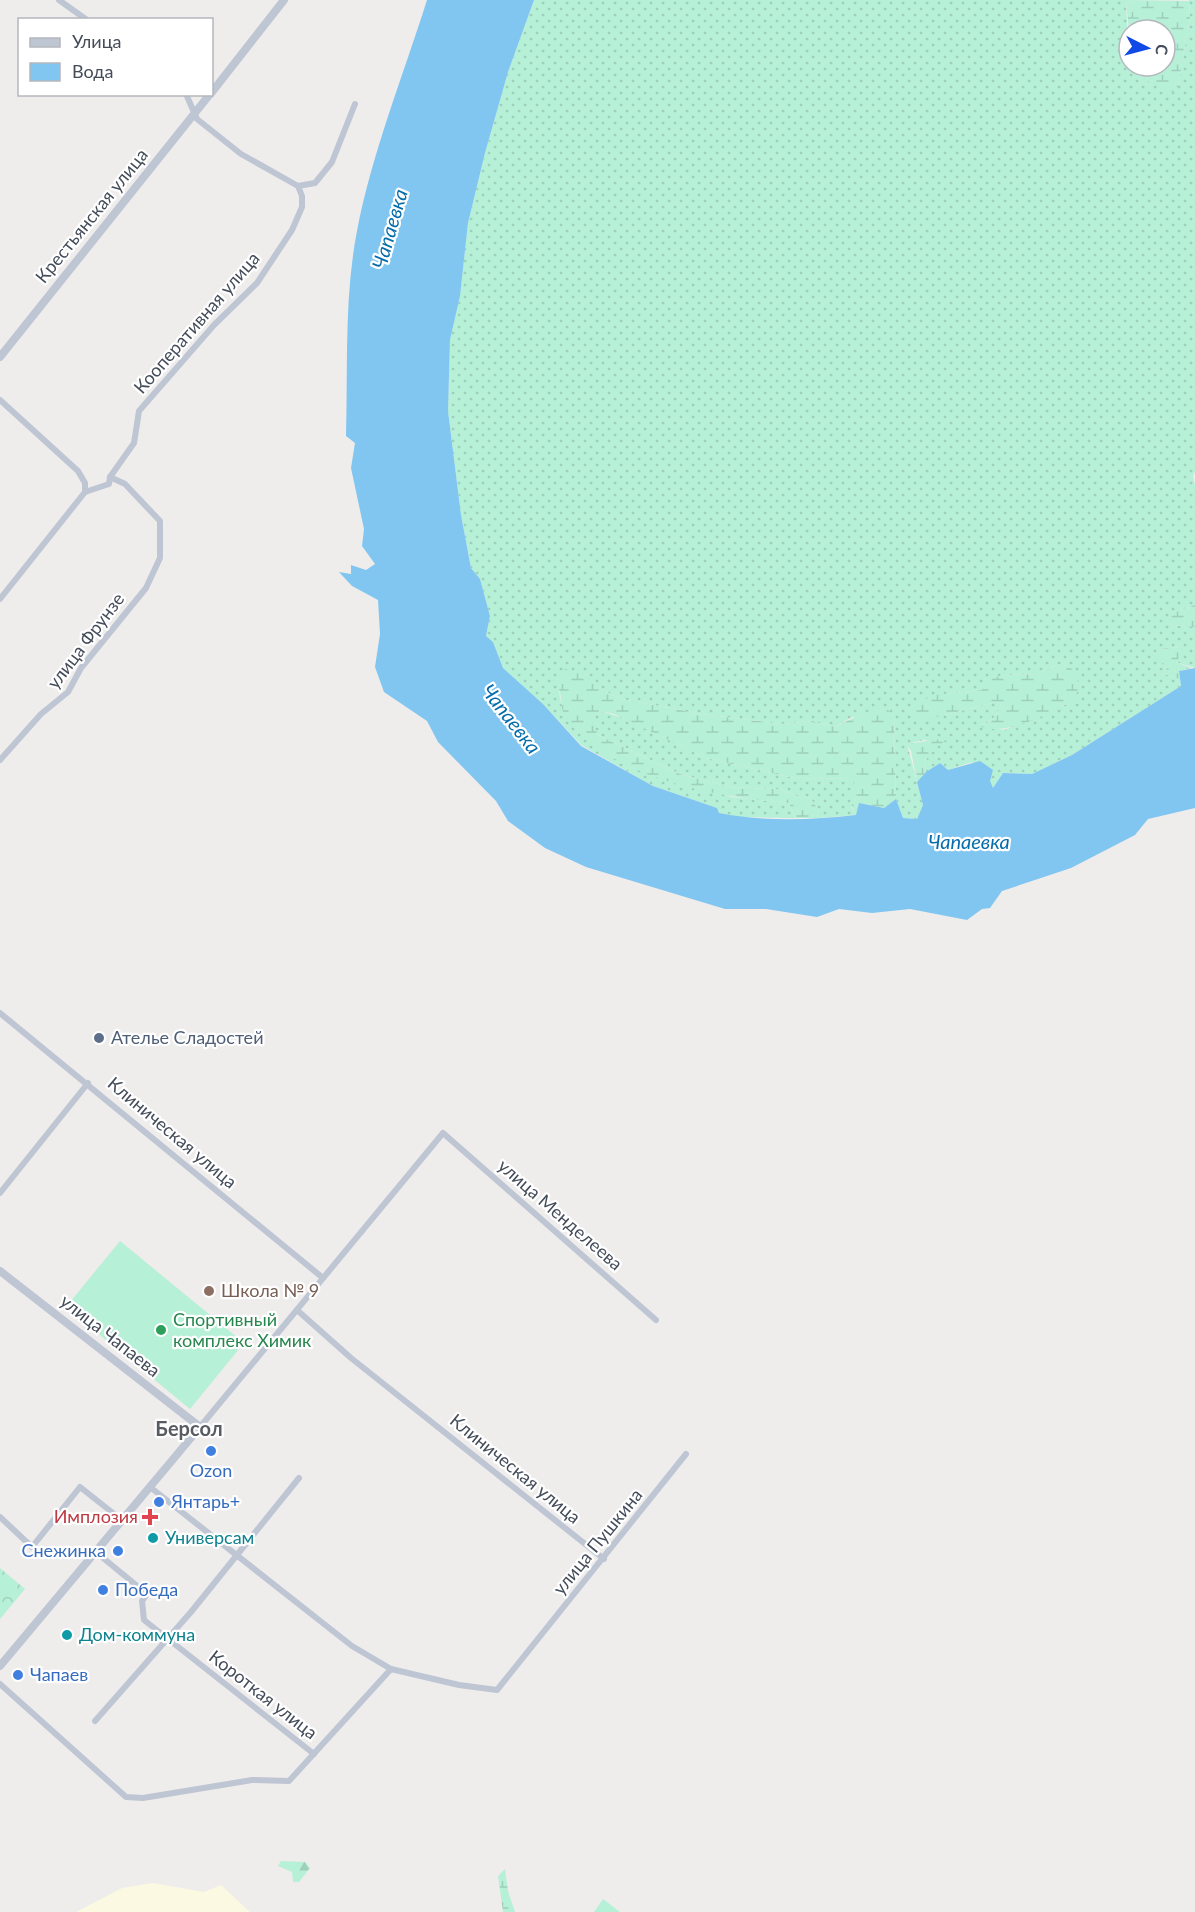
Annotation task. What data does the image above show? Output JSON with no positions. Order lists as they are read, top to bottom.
{
  "streets": {
    "street": [
      "Крестьянская улица",
      "Кооперативная улица",
      "улица Фрунзе",
      "Клиническая улица",
      "улица Менделеева",
      "улица Чапаева",
      "улица Пушкина",
      "Короткая улица"
    ]
  },
  "crossings": [
    ["Кооперативная улица", "улица Фрунзе"],
    ["Клиническая улица", "улица Менделеева"],
    ["Клиническая улица", "улица Пушкина"]
  ],
  "districts": ["Берсол"],
  "water": ["Чапаевка"],
  "places": {
    "other": [
      "Ателье Сладостей",
      "Школа № 9",
      "Спортивный комплекс Химик",
      "Ozon",
      "Янтарь+",
      "Универсам",
      "Снежинка",
      "Победа",
      "Дом-коммуна",
      "Чапаев"
    ],
    "health": ["Имплозия"]
  },
  "legend": ["Улица", "Вода"],
  "north": "right"
}
